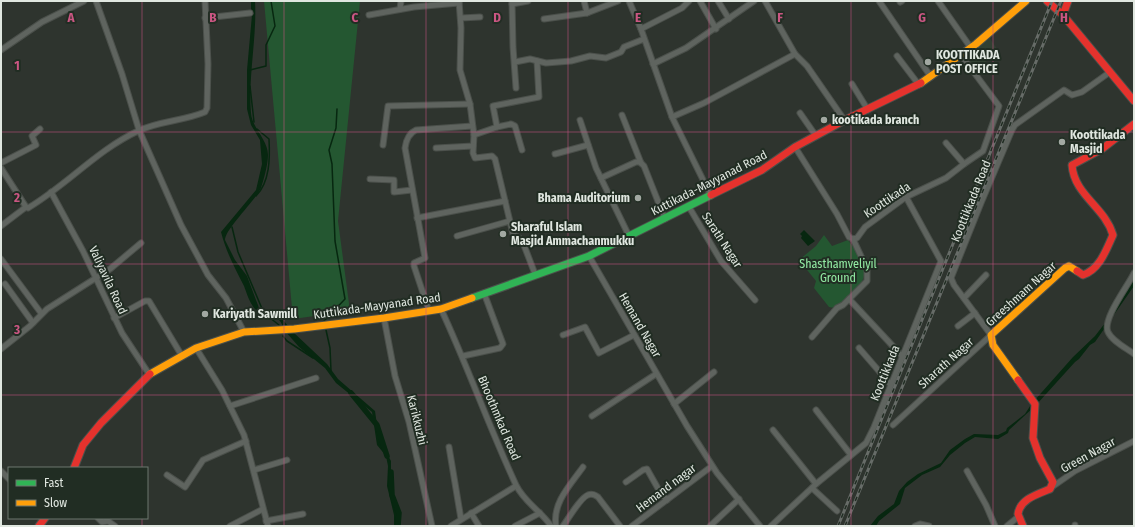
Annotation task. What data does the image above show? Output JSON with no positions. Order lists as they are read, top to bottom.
{
  "streets": {
    "main road": ["Kuttikada-Mayyanad Road", "Greeshmam Nagar"],
    "street": [
      "Koottikada",
      "Koottikkada Road",
      "Sarath Nagar",
      "Valiyavila Road",
      "Hemand Nagar",
      "Sharath Nagar",
      "Koottikkada",
      "Bhoothmkad Road",
      "Karikkuzhi",
      "Green Nagar",
      "Hemand nagar"
    ]
  },
  "crossings": [
    ["Kuttikada-Mayyanad Road", "Sarath Nagar"],
    ["Kuttikada-Mayyanad Road", "Valiyavila Road"],
    ["Kuttikada-Mayyanad Road", "Hemand Nagar"],
    ["Kuttikada-Mayyanad Road", "Bhoothmkad Road"],
    ["Kuttikada-Mayyanad Road", "Karikkuzhi"],
    ["Koottikada", "Koottikkada"],
    ["Koottikkada Road", "Sharath Nagar"],
    ["Greeshmam Nagar", "Sharath Nagar"],
    ["Greeshmam Nagar", "Green Nagar"],
    ["Hemand Nagar", "Hemand nagar"]
  ],
  "parks": ["Shasthamveliyil Ground"],
  "places": [
    "KOOTTIKADA POST OFFICE",
    "kootikada branch",
    "Koottikada Masjid",
    "Bhama Auditorium",
    "Sharaful Islam Masjid Ammachanmukku",
    "Kariyath Sawmill"
  ],
  "legend": ["Fast", "Slow"],
  "grid": {
    "columns": [
      "A",
      "B",
      "C",
      "D",
      "E",
      "F",
      "G",
      "H"
    ],
    "rows": ["1", "2", "3"]
  }
}
